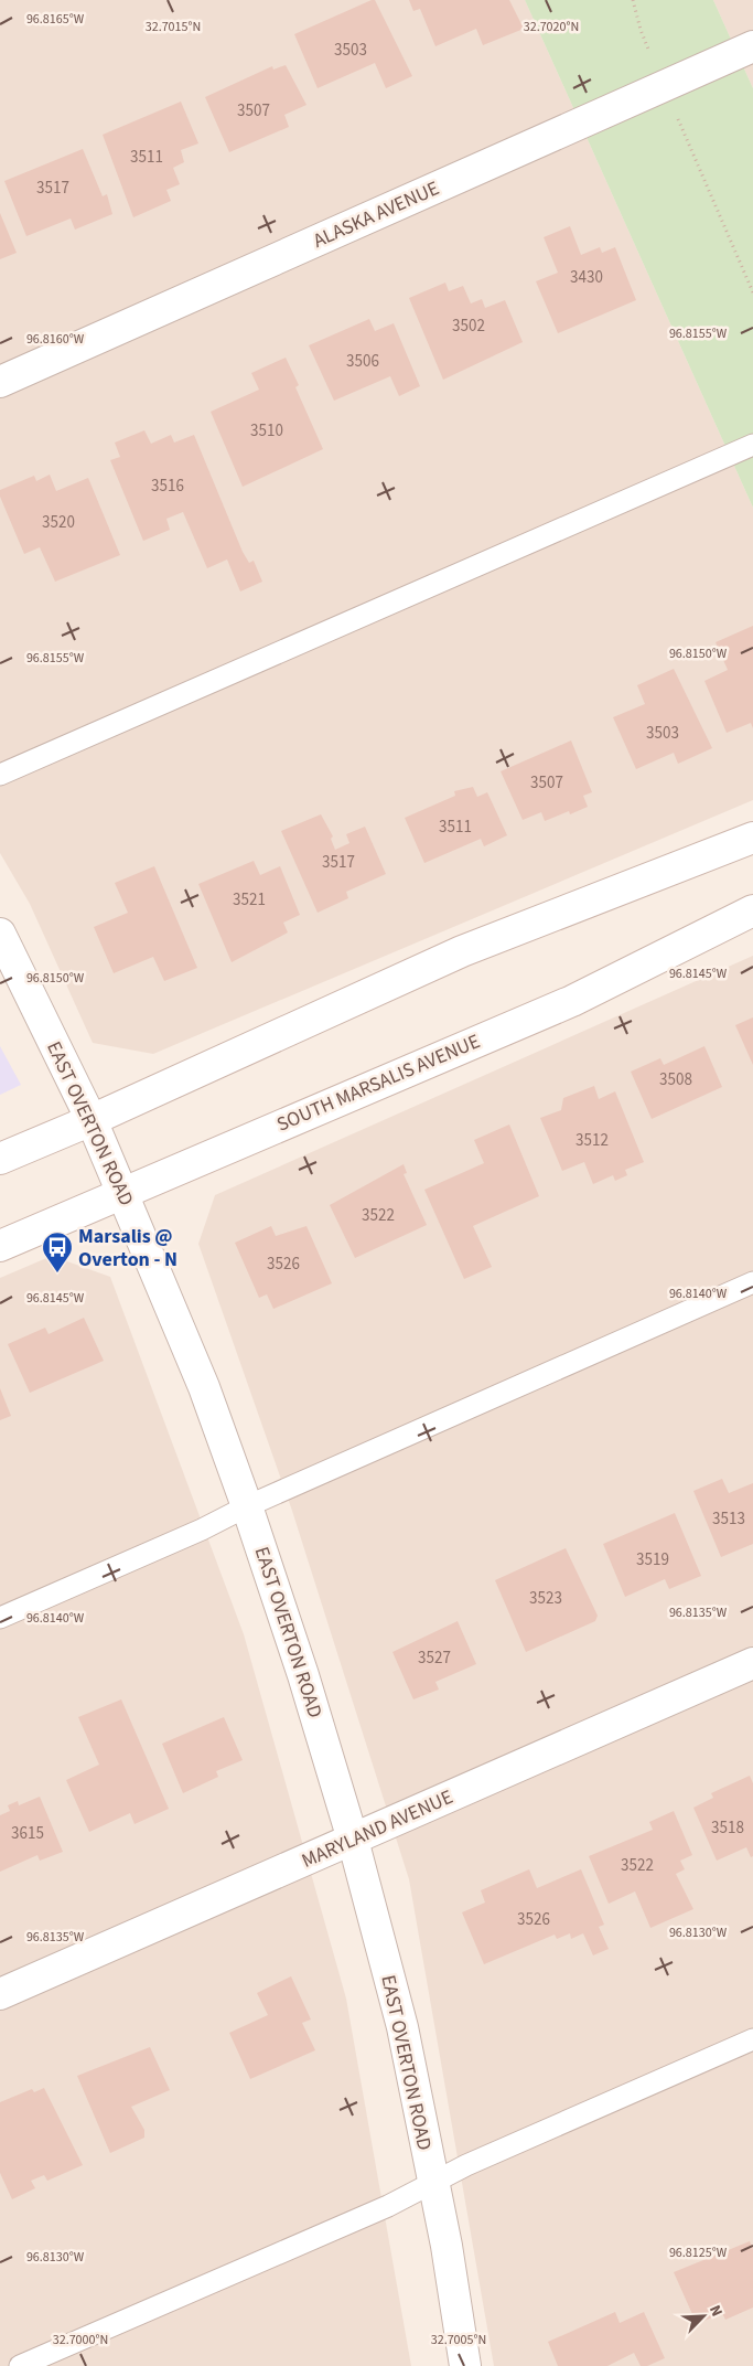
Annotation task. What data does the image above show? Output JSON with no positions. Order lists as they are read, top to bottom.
{
  "streets": {
    "street": [
      "ALASKA AVENUE",
      "SOUTH MARSALIS AVENUE",
      "EAST OVERTON ROAD",
      "MARYLAND AVENUE"
    ]
  },
  "crossings": [
    ["SOUTH MARSALIS AVENUE", "EAST OVERTON ROAD"],
    ["EAST OVERTON ROAD", "MARYLAND AVENUE"]
  ],
  "places": {
    "bus stop": ["Marsalis @ Overton - N"]
  },
  "house_numbers": [
    "3503",
    "3507",
    "3511",
    "3517",
    "3430",
    "3502",
    "3506",
    "3510",
    "3516",
    "3520",
    "3503",
    "3507",
    "3511",
    "3517",
    "3521",
    "3508",
    "3512",
    "3522",
    "3526",
    "3513",
    "3519",
    "3523",
    "3527",
    "3518",
    "3615",
    "3522",
    "3526"
  ],
  "north": "top right",
  "coordinates": [
    "96.8165°W",
    "32.7015°N",
    "32.7020°N",
    "96.8155°W",
    "96.8160°W",
    "96.8150°W",
    "96.8145°W",
    "96.8140°W",
    "96.8135°W",
    "96.8130°W",
    "96.8125°W",
    "32.7000°N",
    "32.7005°N"
  ]
}
